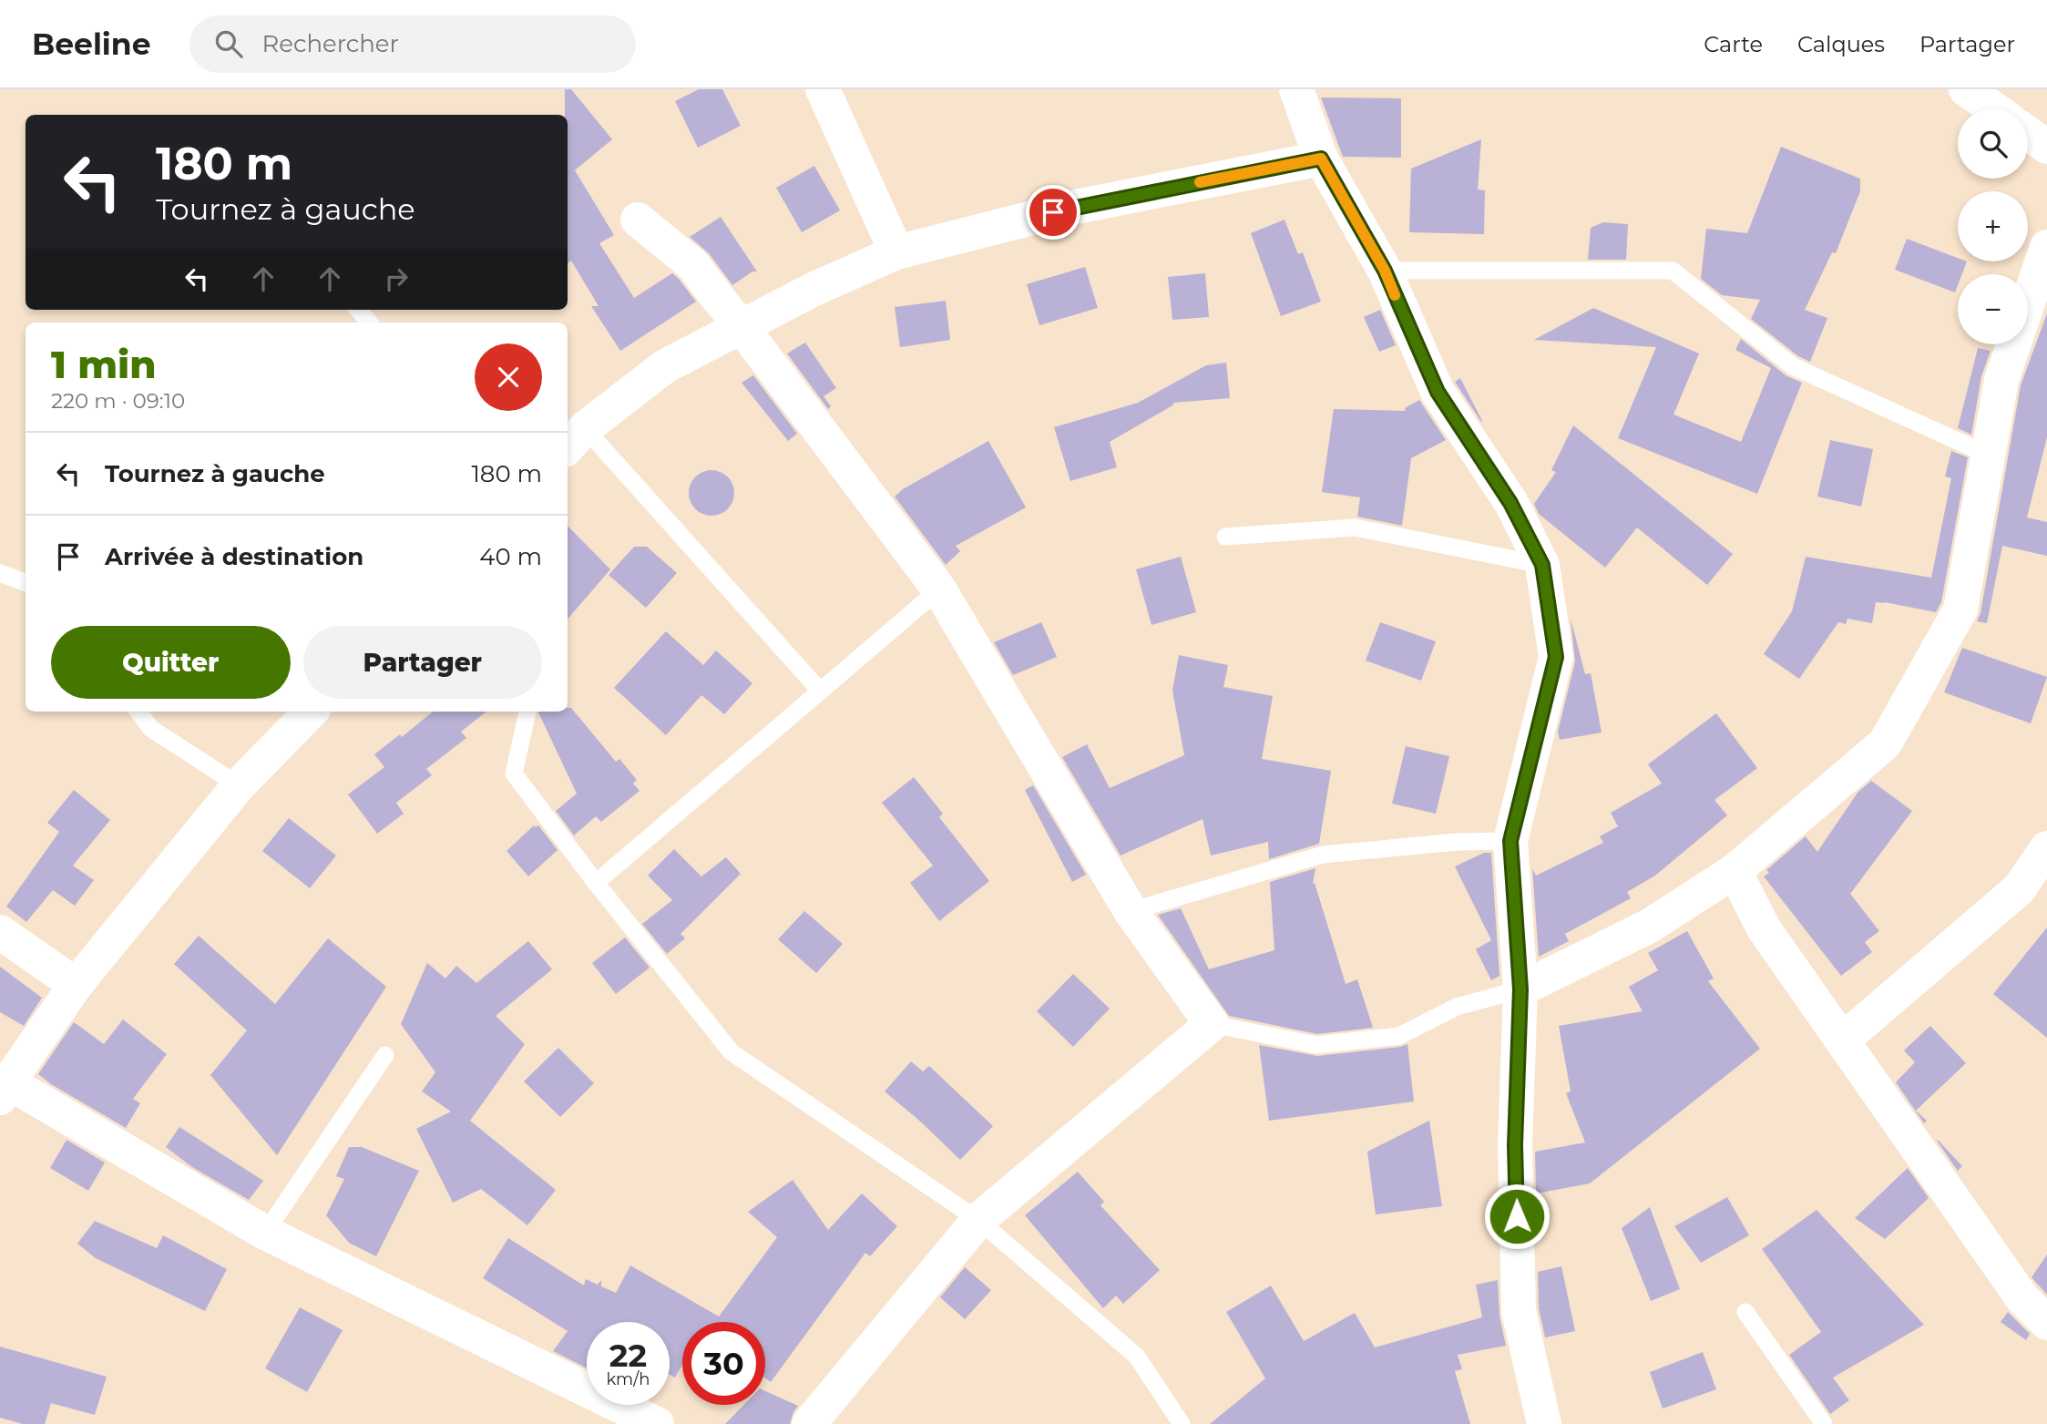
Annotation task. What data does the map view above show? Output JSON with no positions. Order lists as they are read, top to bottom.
{
  "page": {
    "header": "Beeline",
    "search": "Rechercher",
    "nav": ["Carte", "Calques", "Partager"],
    "map_buttons": ["+", "−"],
    "turn": ["180 m", "Tournez à gauche"],
    "heading": ["1 min", "220 m · 09:10"],
    "list": [
      {
        "name": "Tournez à gauche",
        "value": "180 m"
      },
      {
        "name": "Arrivée à destination",
        "value": "40 m"
      }
    ],
    "buttons": ["Quitter", "Partager"],
    "speed": "22 km/h",
    "limit": "30"
  }
}
